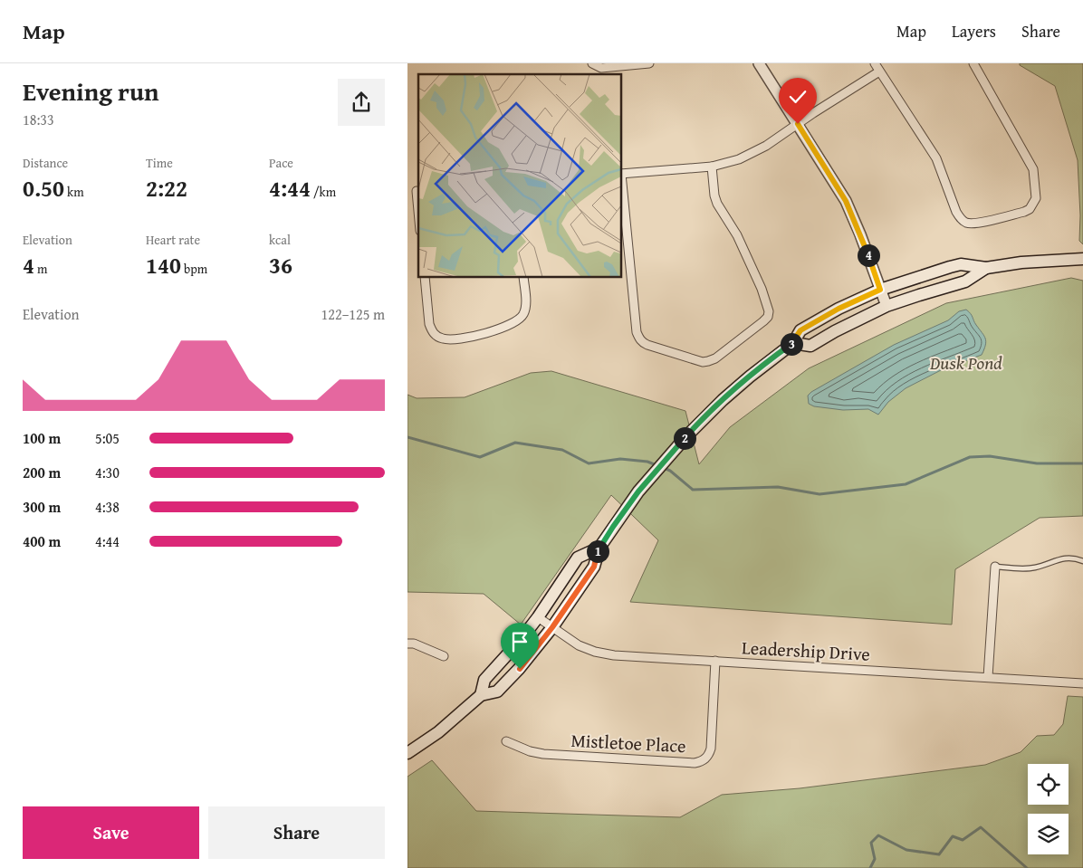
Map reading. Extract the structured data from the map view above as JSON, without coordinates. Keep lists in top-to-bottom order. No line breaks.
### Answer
{"streets":{"street":["Leadership Drive","Mistletoe Place"]},"crossings":[["Leadership Drive","Mistletoe Place"]],"parks":["Dusk Pond"],"page":{"header":"Map","nav":["Map","Layers","Share"],"heading":["Evening run","18:33"],"stats":[["Distance","0.50 km"],["Time","2:22"],["Pace","4:44 /km"],["Elevation","4 m"],["Heart rate","140 bpm"],["kcal","36"]],"pins":["4","3","2","1"],"chart":["Elevation","122–125 m"],"list":[{"name":"100 m","note":"5:05"},{"name":"200 m","note":"4:30"},{"name":"300 m","note":"4:38"},{"name":"400 m","note":"4:44"}],"buttons":["Save","Share"]}}
